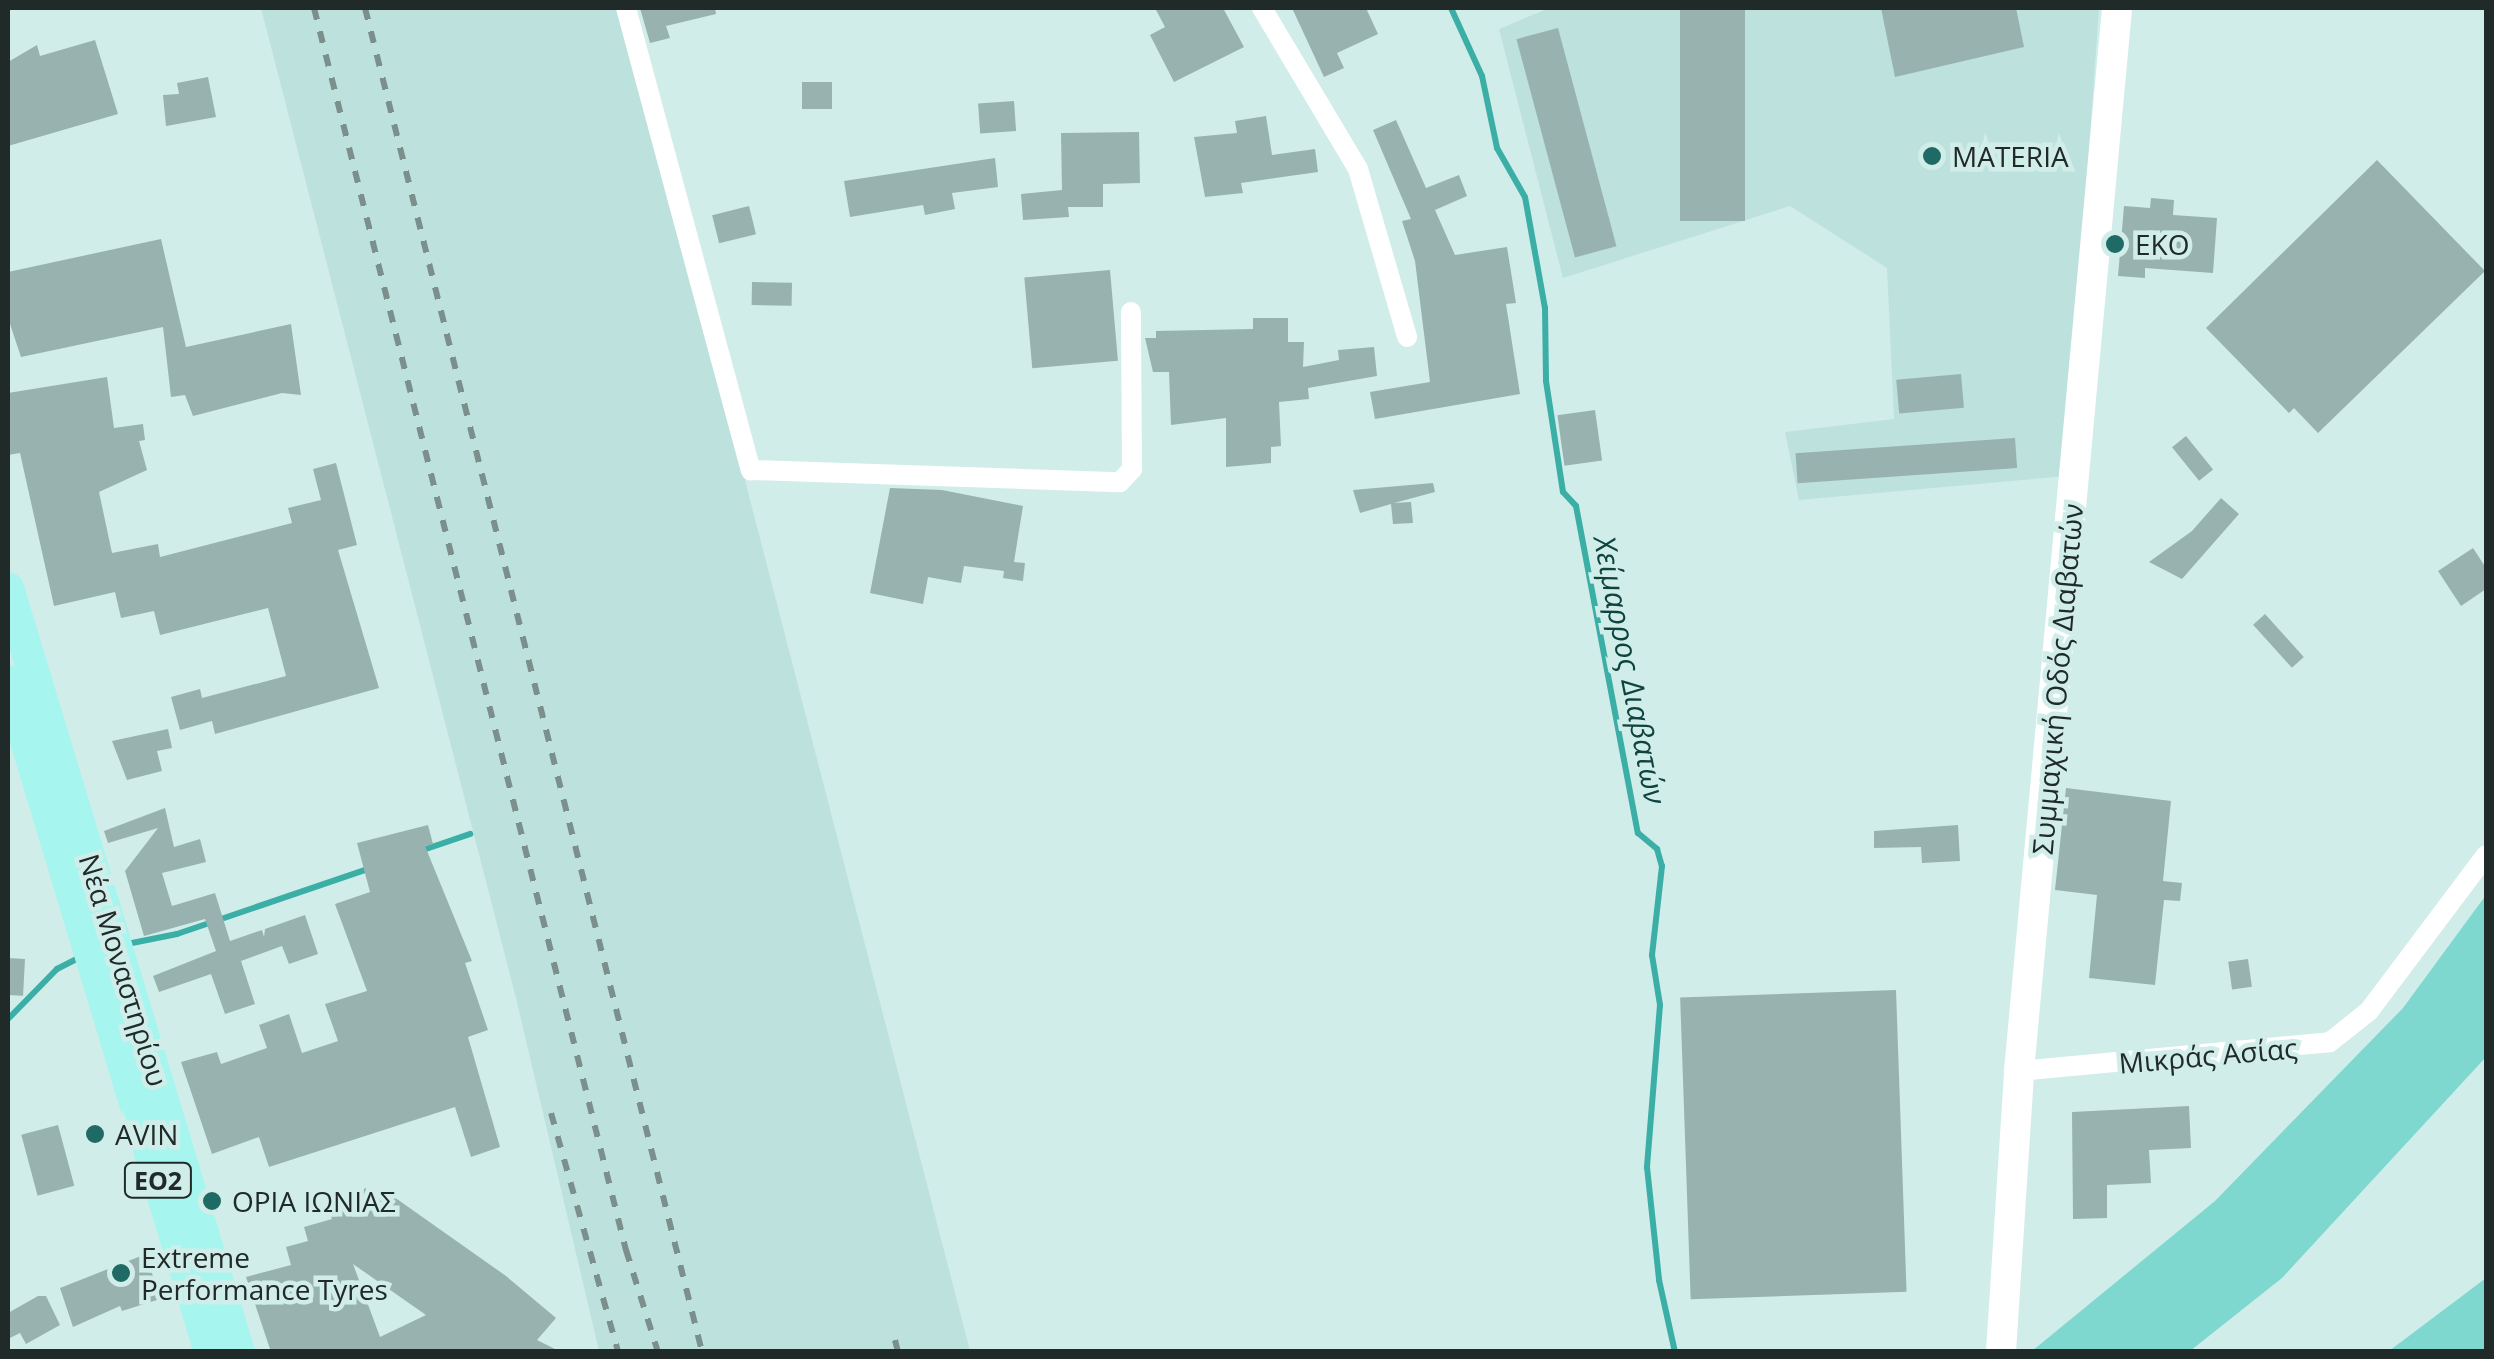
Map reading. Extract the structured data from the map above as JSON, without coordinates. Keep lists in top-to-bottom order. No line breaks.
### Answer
{"streets":{"main road":["Νέα Μοναστηρίου","ΕΟ2"],"street":["Συμμαχική Οδός Διαβατών","Μικράς Ασίας"]},"crossings":[["Συμμαχική Οδός Διαβατών","Μικράς Ασίας"]],"water":["Χείμαρρος Διαβατών"],"places":["MATERIA","EKO","AVIN","ΟΡΙΑ ΙΩΝΙΑΣ","Extreme Performance Tyres"]}
